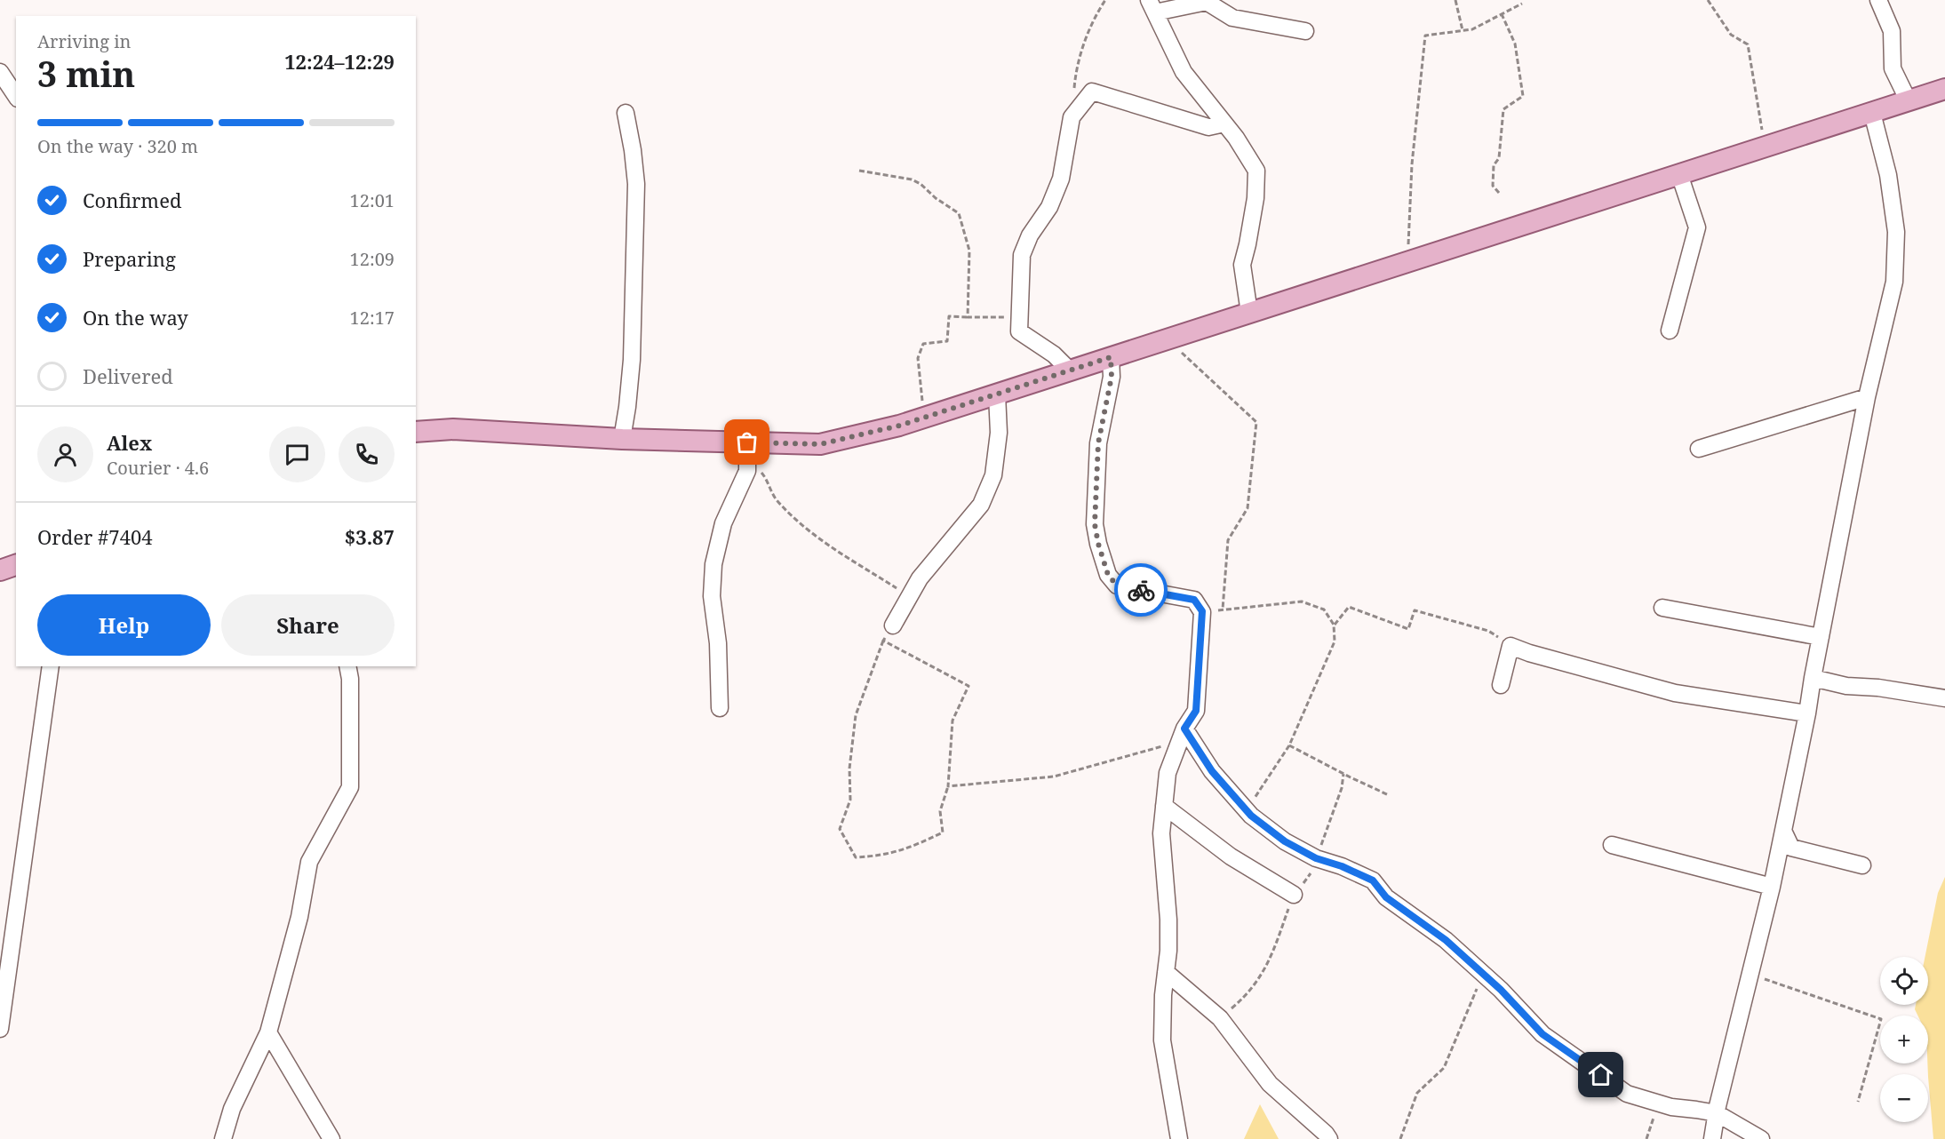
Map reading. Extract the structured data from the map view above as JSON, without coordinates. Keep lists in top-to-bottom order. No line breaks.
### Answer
{"page":{"heading":["3 min","Arriving in","12:24–12:29"],"panel":["Alex","Courier · 4.6","Order #7404","$3.87"],"bar":"On the way · 320 m","list":[["Confirmed","12:01"],["Preparing","12:09"],["On the way","12:17"],"Delivered"],"buttons":["Help","Share"],"map_buttons":["+","−"]}}
